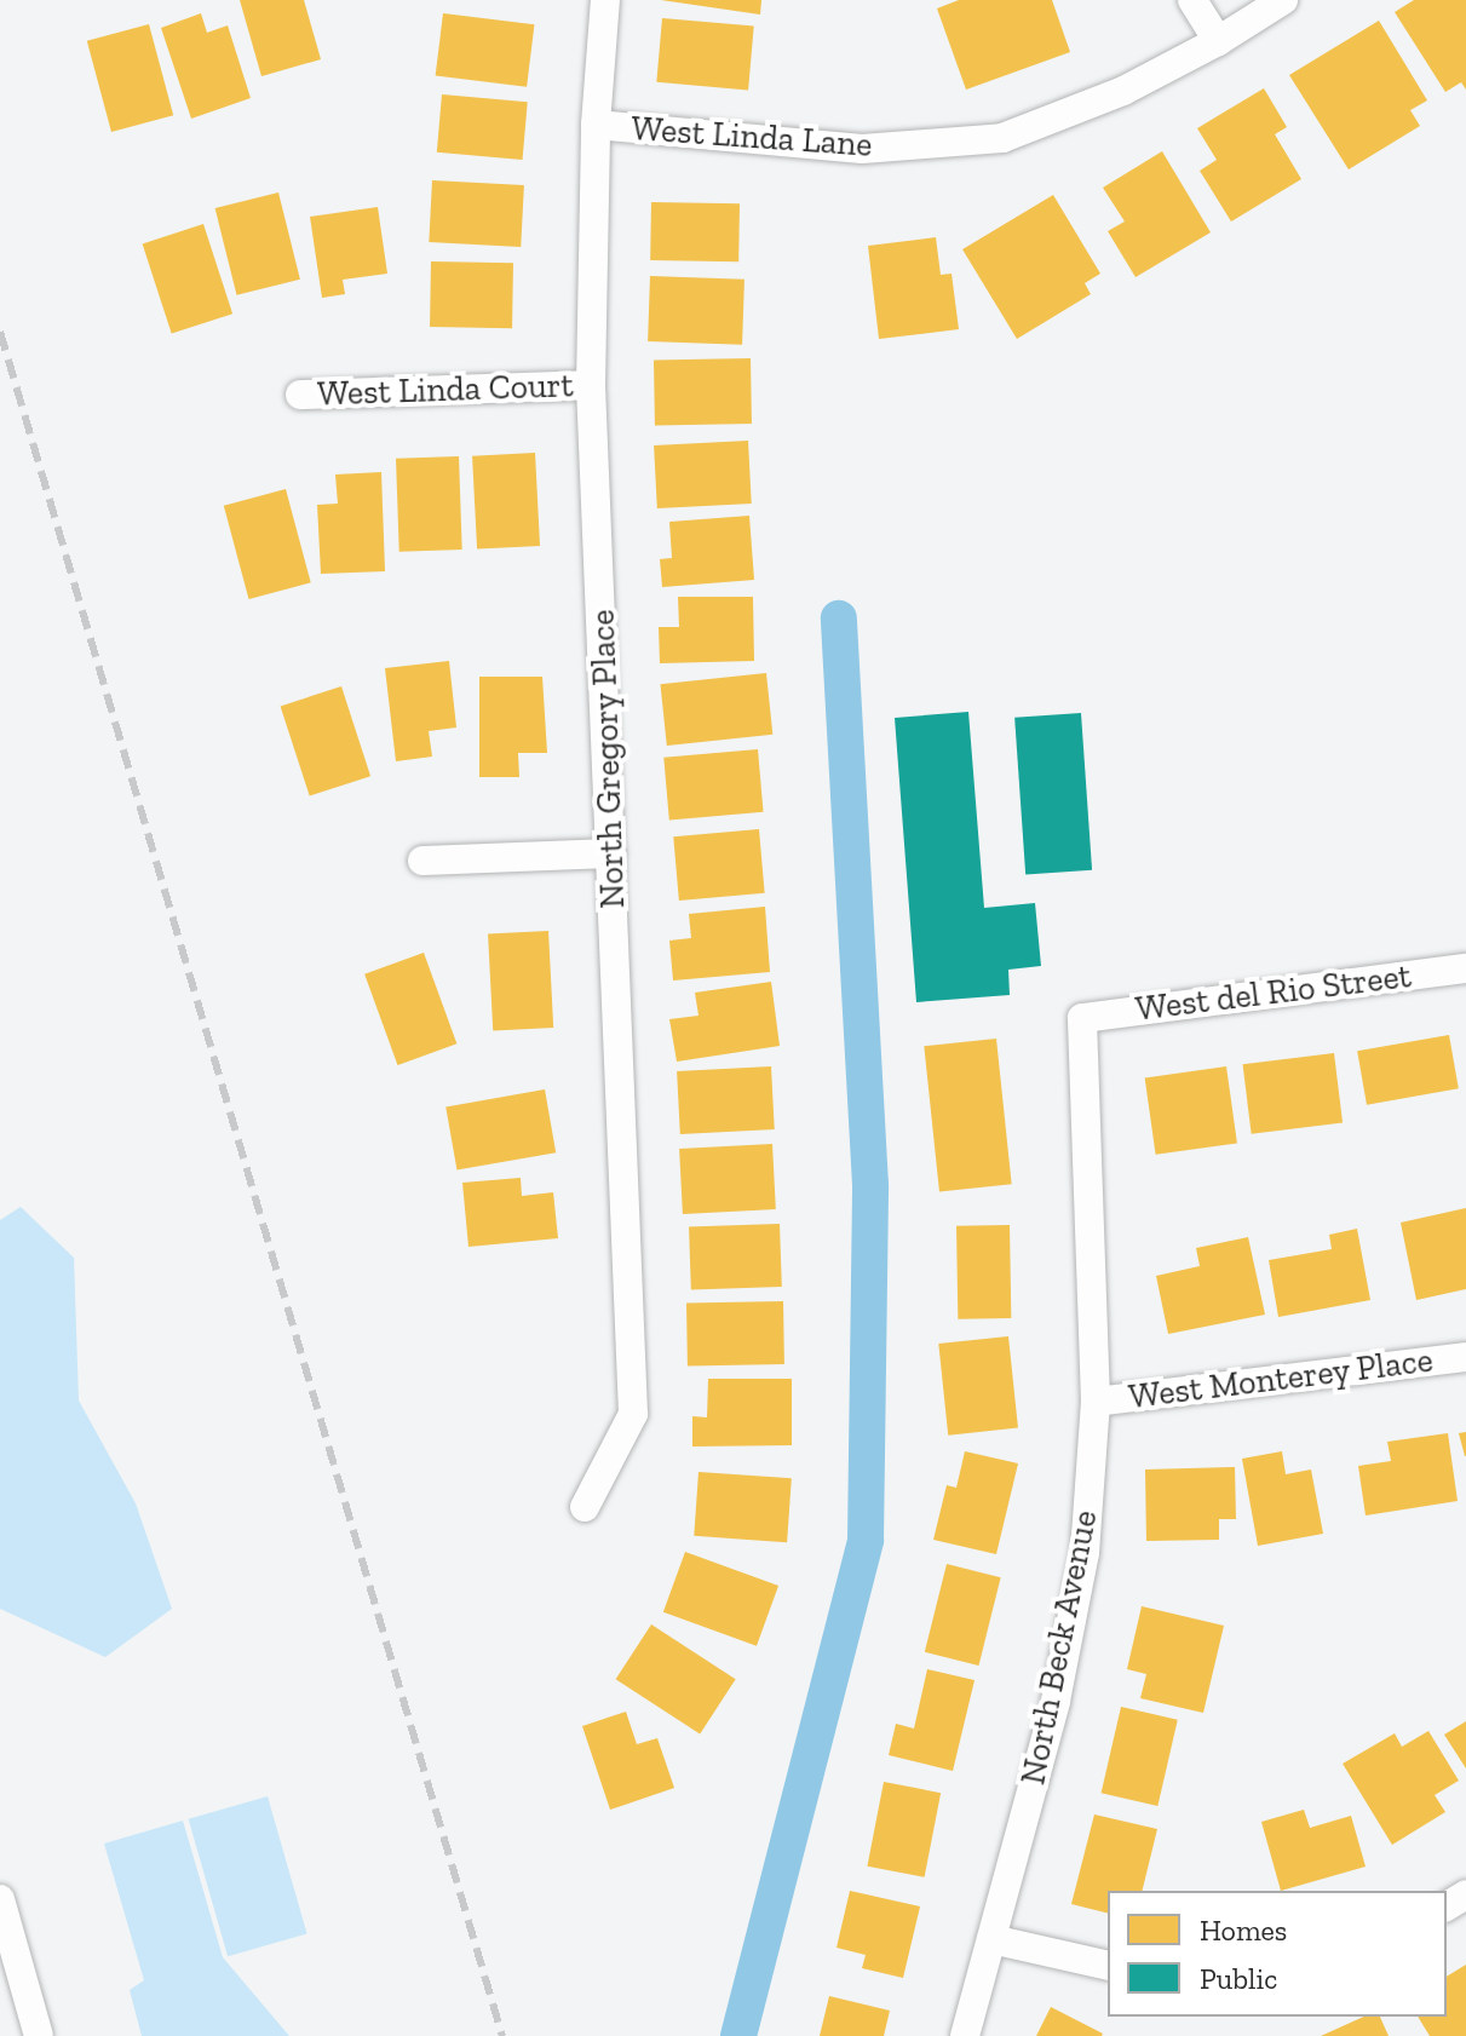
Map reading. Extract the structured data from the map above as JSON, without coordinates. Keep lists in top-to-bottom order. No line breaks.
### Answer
{"streets":{"street":["West Linda Lane","West Linda Court","North Gregory Place","West del Rio Street","West Monterey Place","North Beck Avenue"]},"crossings":[["West Linda Lane","North Gregory Place"],["West Linda Court","North Gregory Place"],["West del Rio Street","North Beck Avenue"],["West Monterey Place","North Beck Avenue"]],"legend":["Homes","Public"]}
